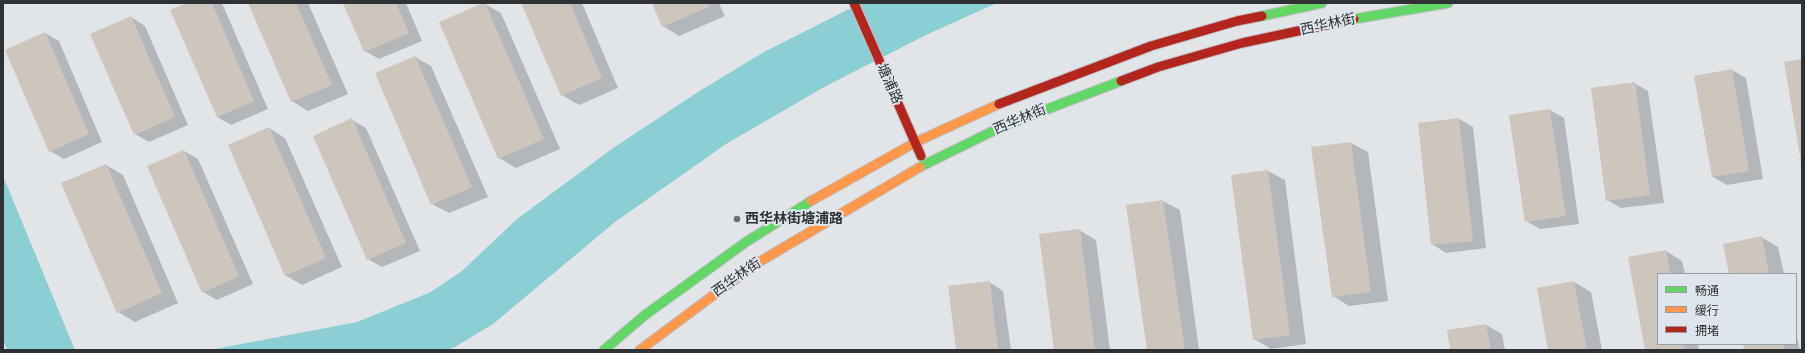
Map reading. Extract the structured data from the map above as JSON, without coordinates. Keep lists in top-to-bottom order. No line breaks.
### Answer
{"streets":{"main road":["西华林街","塘浦路"]},"crossings":[["西华林街","塘浦路"]],"places":["西华林街塘浦路"],"legend":["畅通","缓行","拥堵"]}
